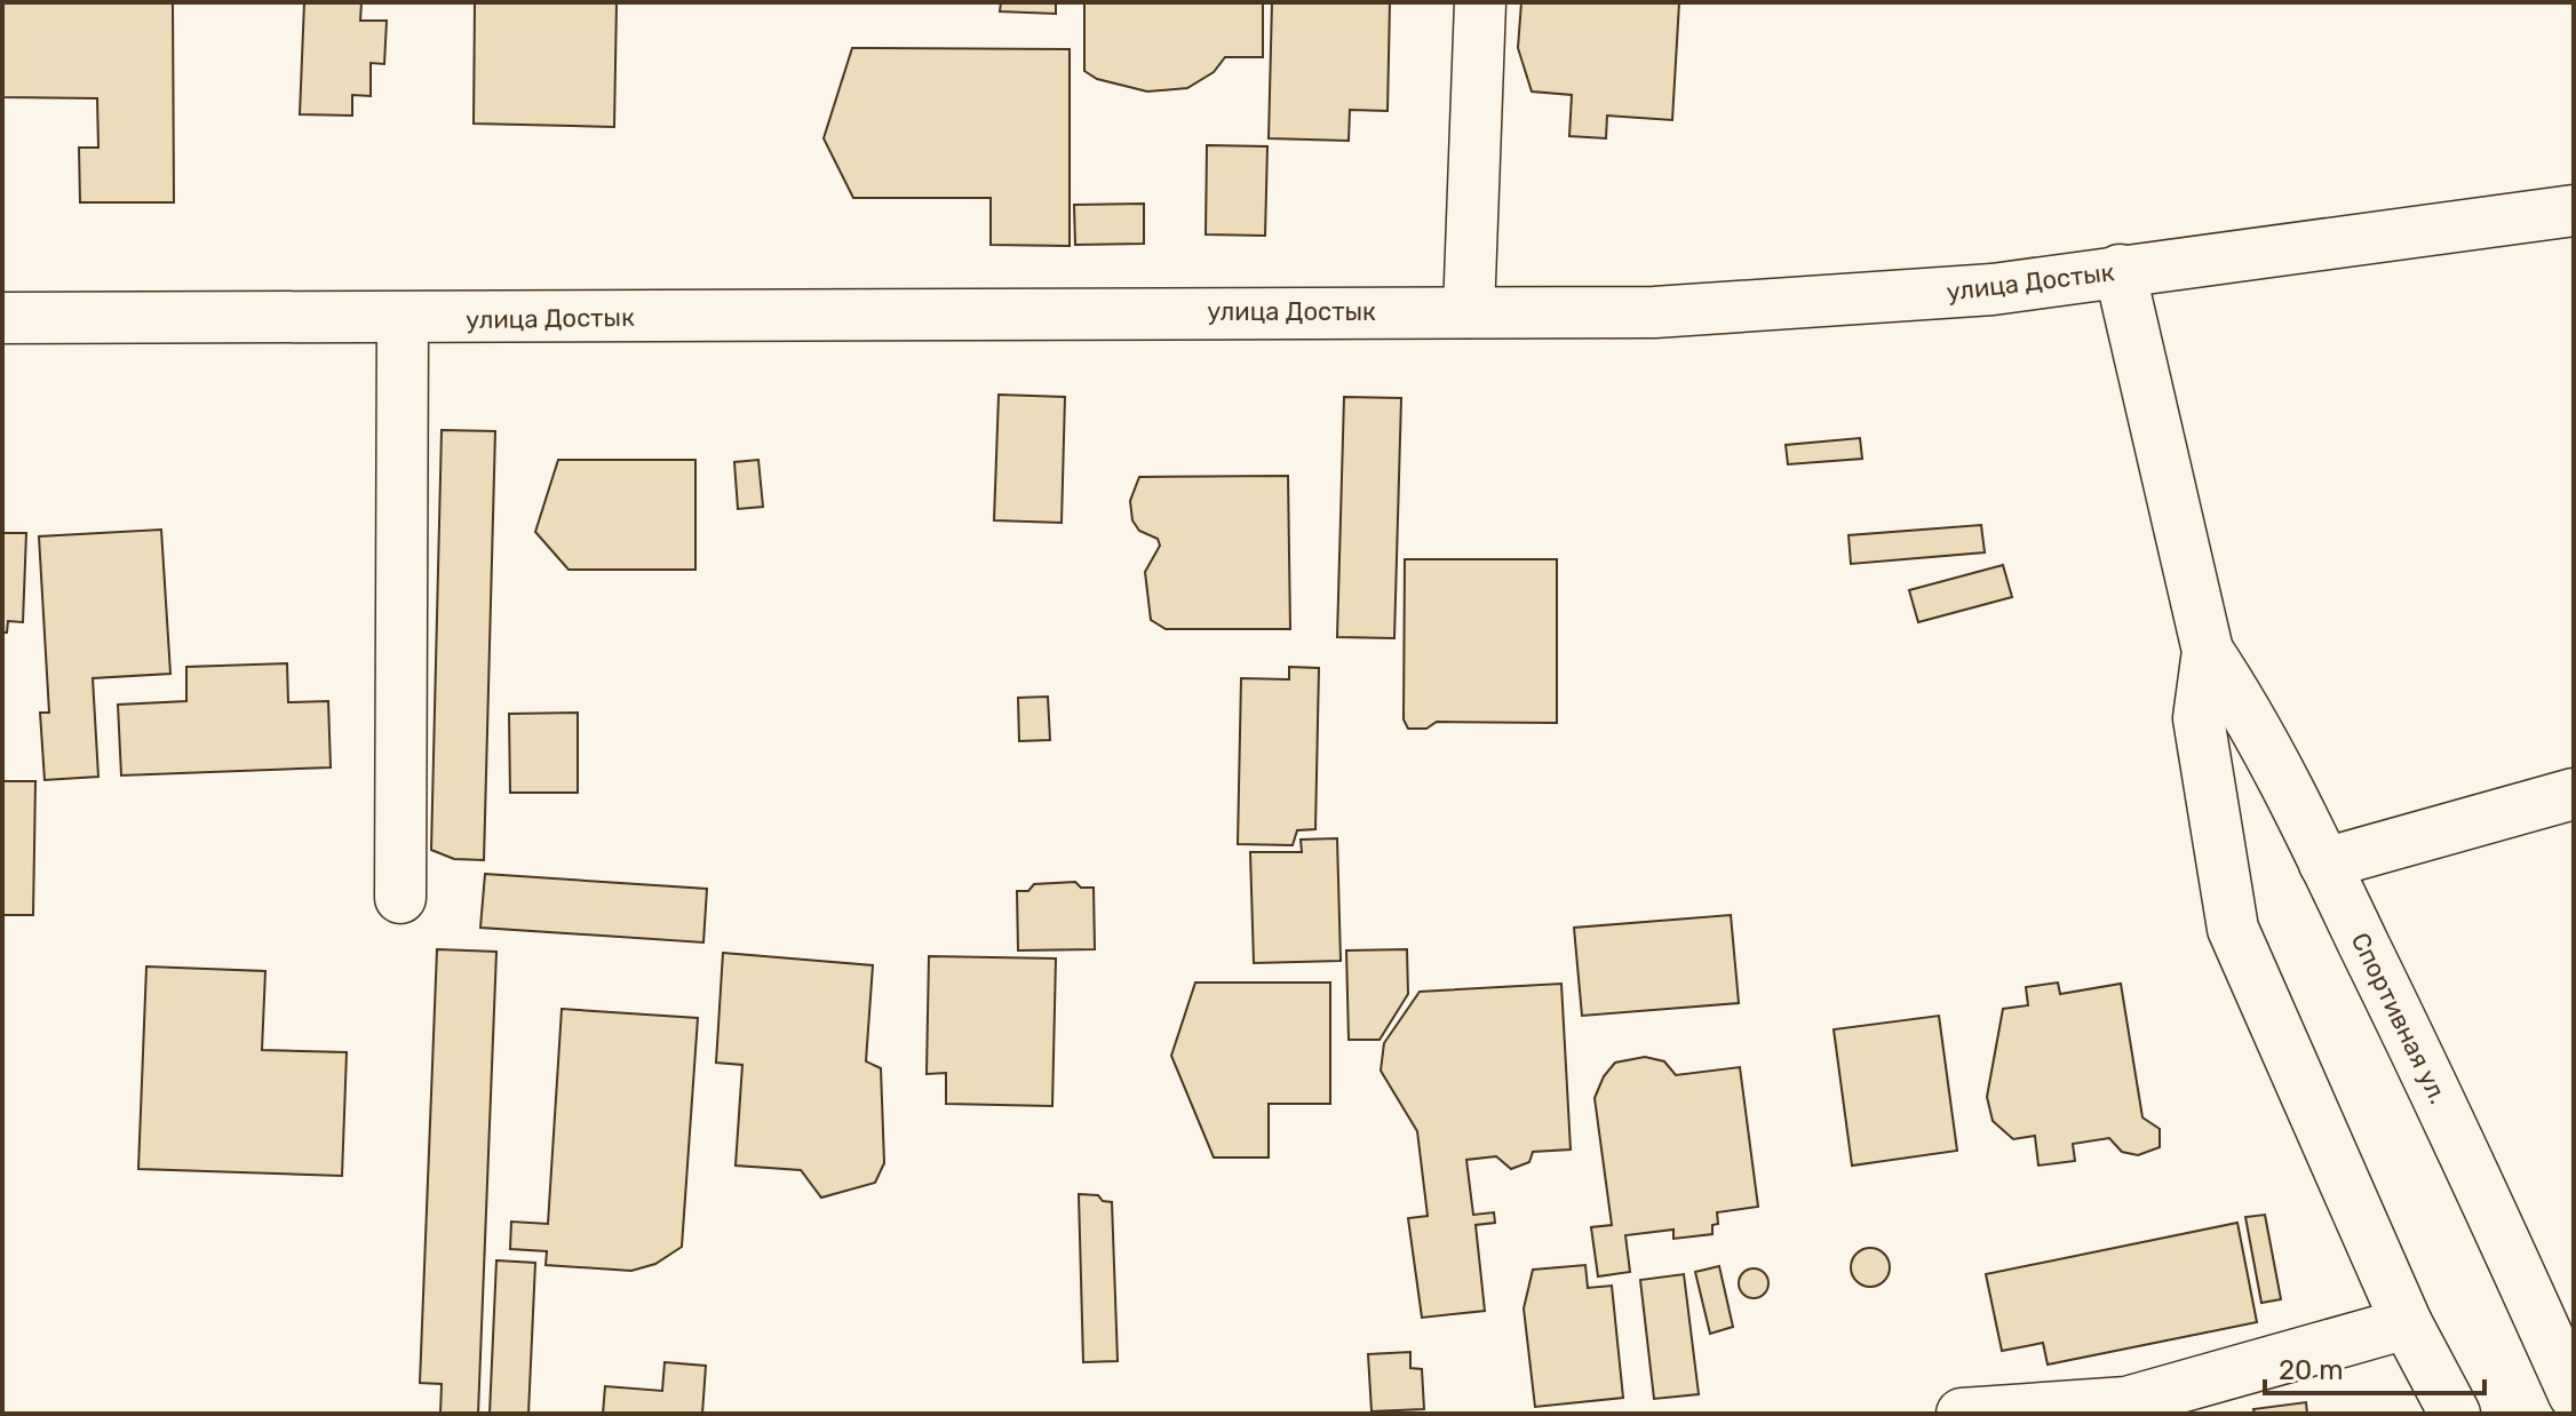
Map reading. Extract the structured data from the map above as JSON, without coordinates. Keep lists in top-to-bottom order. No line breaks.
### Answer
{"streets":{"street":["улица Достык","Спортивная ул."]},"crossings":[["улица Достык","Спортивная ул."]],"scale_bar":"20 m"}
